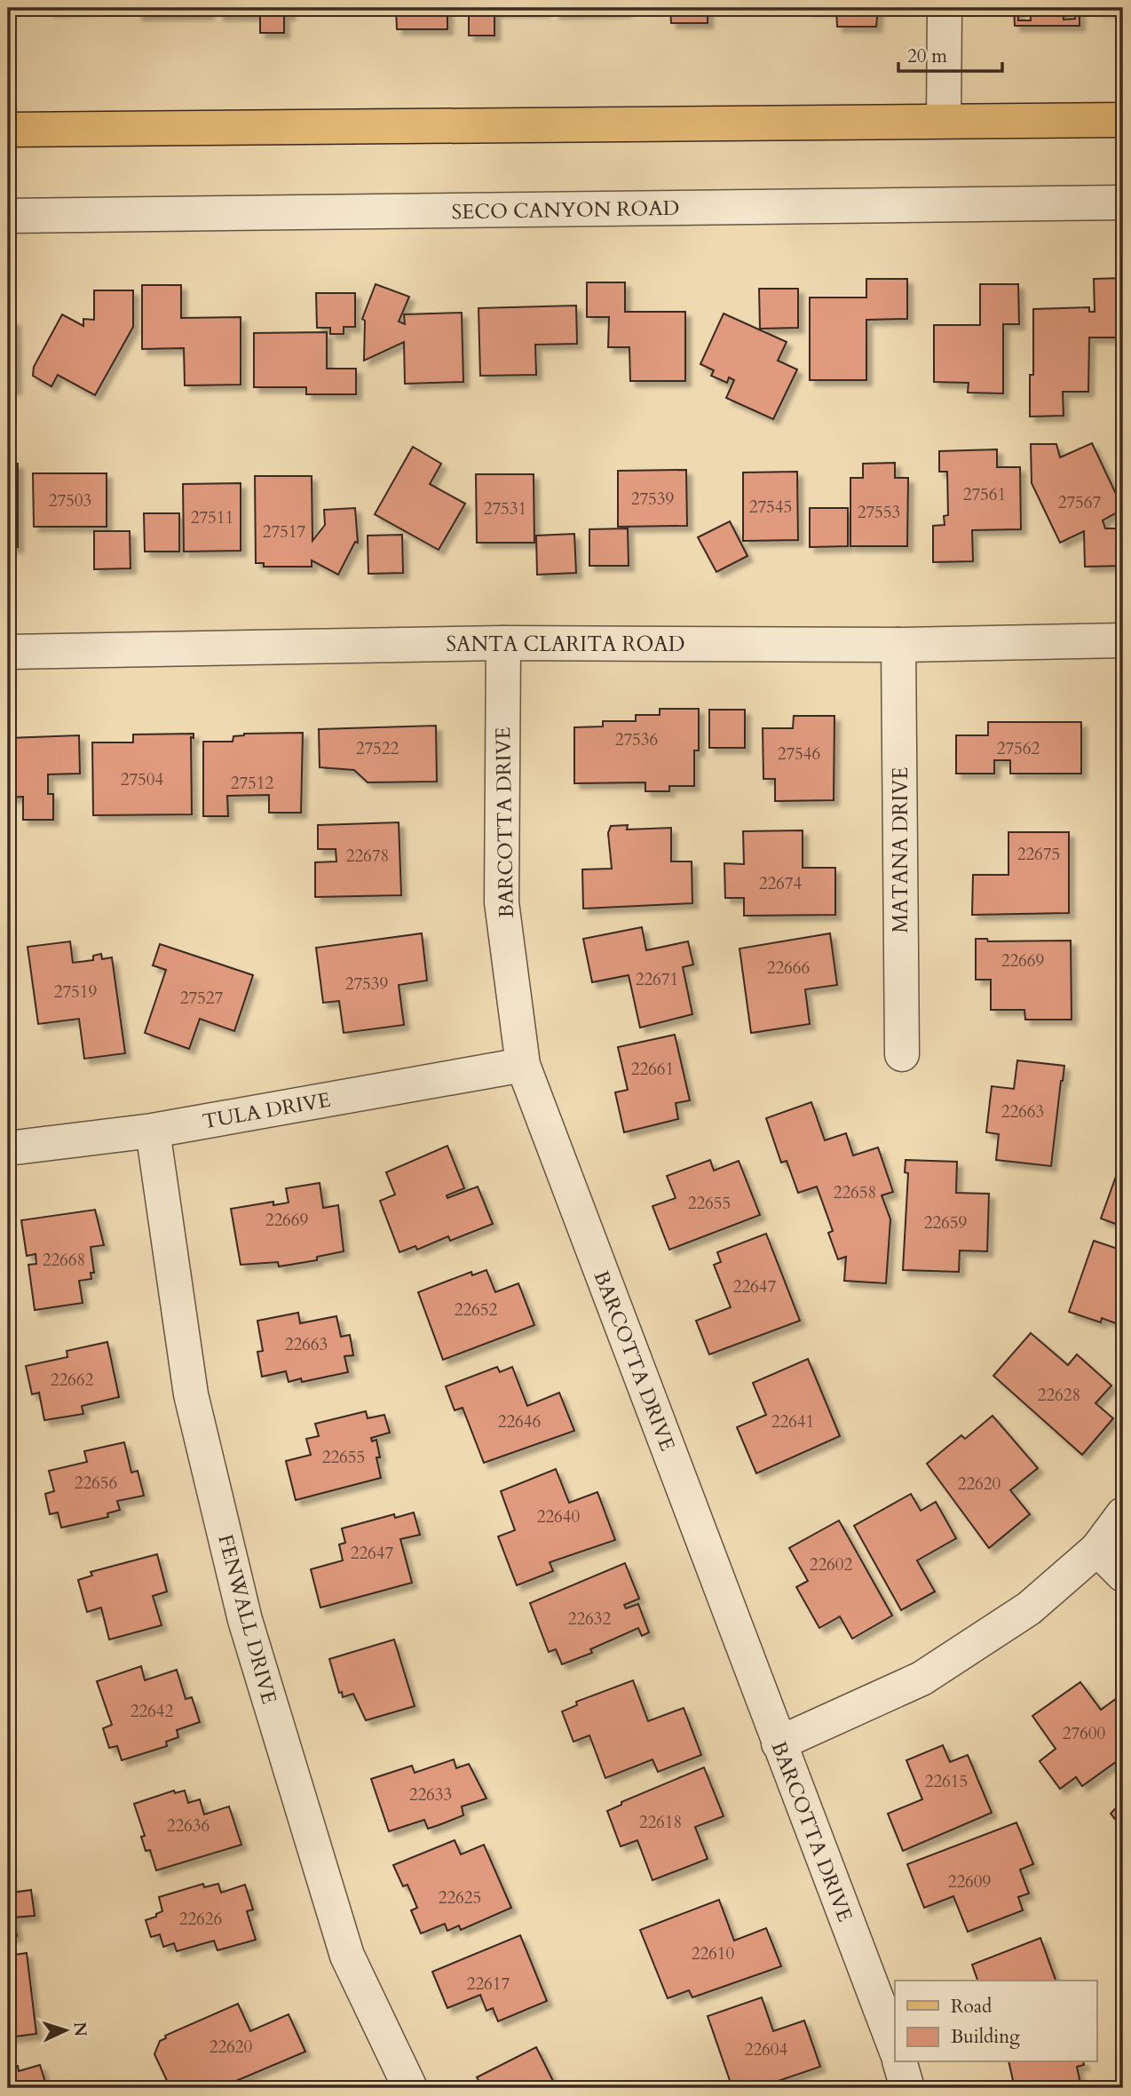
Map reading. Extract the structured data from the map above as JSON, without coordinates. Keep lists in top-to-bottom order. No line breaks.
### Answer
{"streets":{"street":["SECO CANYON ROAD","SANTA CLARITA ROAD","BARCOTTA DRIVE","MATANA DRIVE","TULA DRIVE","FENWALL DRIVE"]},"crossings":[["SANTA CLARITA ROAD","BARCOTTA DRIVE"],["SANTA CLARITA ROAD","MATANA DRIVE"],["BARCOTTA DRIVE","TULA DRIVE"],["TULA DRIVE","FENWALL DRIVE"]],"house_numbers":["27561","27539","27503","27567","27545","27531","27553","27511","27517","27536","27522","27562","27546","27504","27512","22675","22678","22674","22669","22666","22671","27539","27519","27527","22661","22663","22658","22655","22669","22659","22668","22647","22652","22663","22662","22628","22646","22641","22655","22656","22620","22640","22647","22602","22632","22642","27600","22615","22633","22618","22636","22609","22625","22626","22610","22617","22620","22604"],"legend":["Road","Building"],"scale_bar":"20 m","north":"right"}
